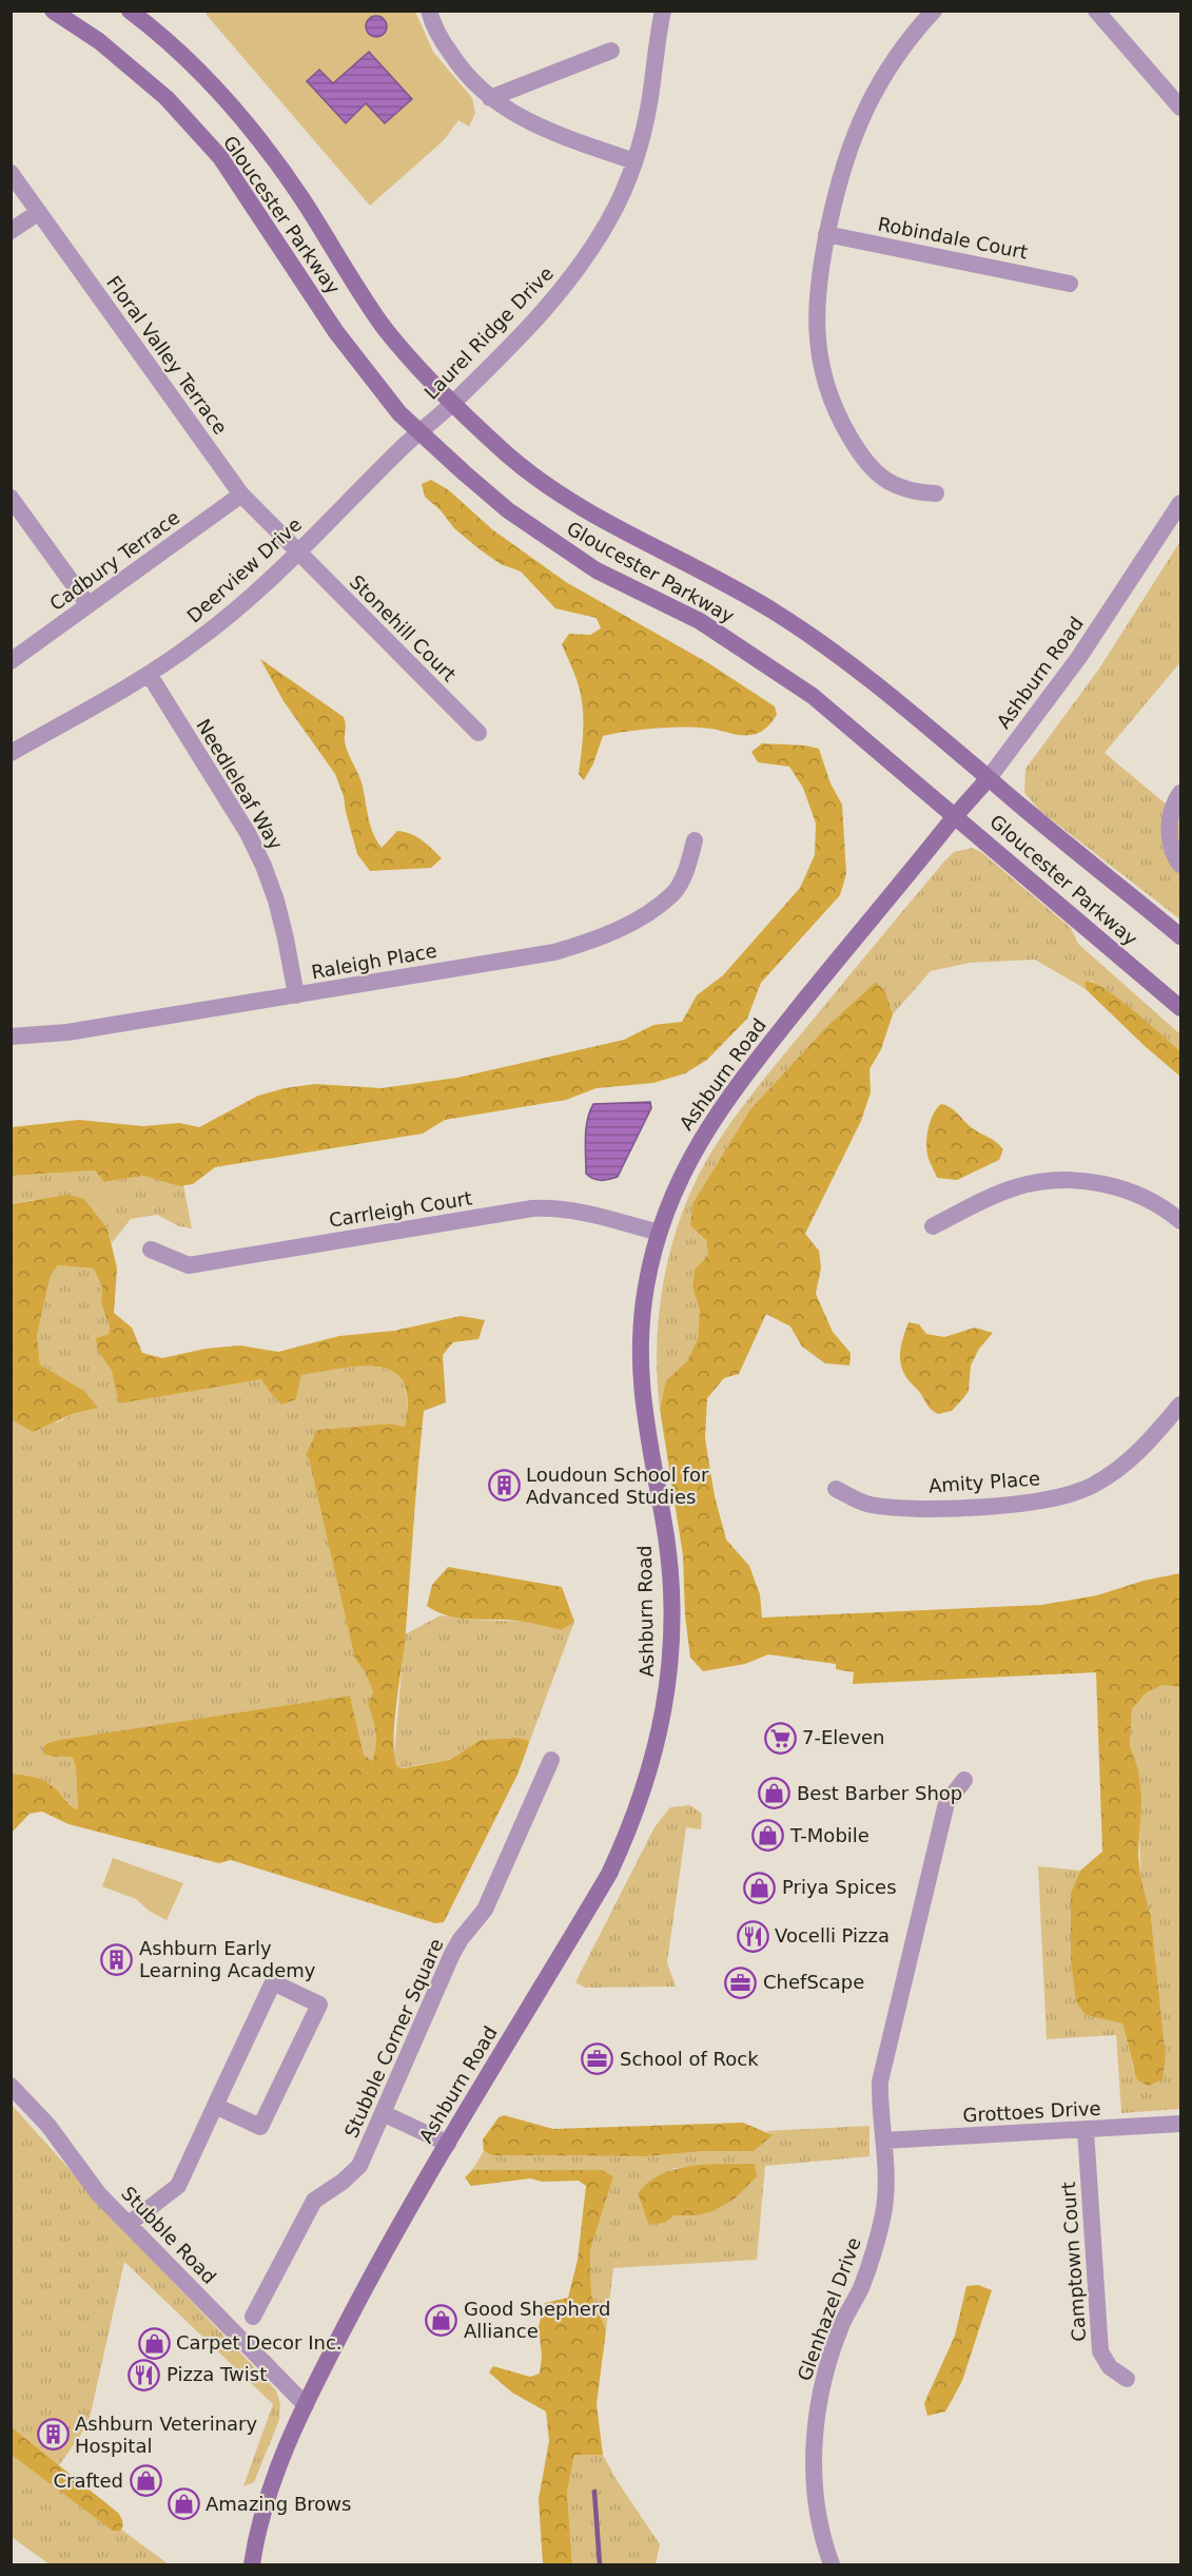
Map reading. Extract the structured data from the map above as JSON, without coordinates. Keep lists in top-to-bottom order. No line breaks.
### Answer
{"streets":{"main road":["Gloucester Parkway","Ashburn Road"],"street":["Robindale Court","Laurel Ridge Drive","Floral Valley Terrace","Cadbury Terrace","Deerview Drive","Stonehill Court","Needleleaf Way","Raleigh Place","Carrleigh Court","Amity Place","Stubble Corner Square","Grottoes Drive","Stubble Road","Camptown Court","Glenhazel Drive"]},"crossings":[["Gloucester Parkway","Laurel Ridge Drive"],["Gloucester Parkway","Deerview Drive"],["Gloucester Parkway","Ashburn Road"],["Laurel Ridge Drive","Deerview Drive"],["Floral Valley Terrace","Cadbury Terrace"],["Floral Valley Terrace","Deerview Drive"],["Floral Valley Terrace","Stonehill Court"],["Deerview Drive","Stonehill Court"],["Deerview Drive","Needleleaf Way"],["Ashburn Road","Carrleigh Court"],["Ashburn Road","Stubble Road"],["Needleleaf Way","Raleigh Place"],["Grottoes Drive","Camptown Court"],["Grottoes Drive","Glenhazel Drive"]],"places":{"building":["Loudoun School for Advanced Studies","Ashburn Early Learning Academy","Ashburn Veterinary Hospital"],"supermarket":["7-Eleven"],"shop":["Best Barber Shop","T-Mobile","Priya Spices","Good Shepherd Alliance","Carpet Decor Inc.","Crafted","Amazing Brows"],"restaurant":["Vocelli Pizza","Pizza Twist"],"office":["ChefScape","School of Rock"]}}
